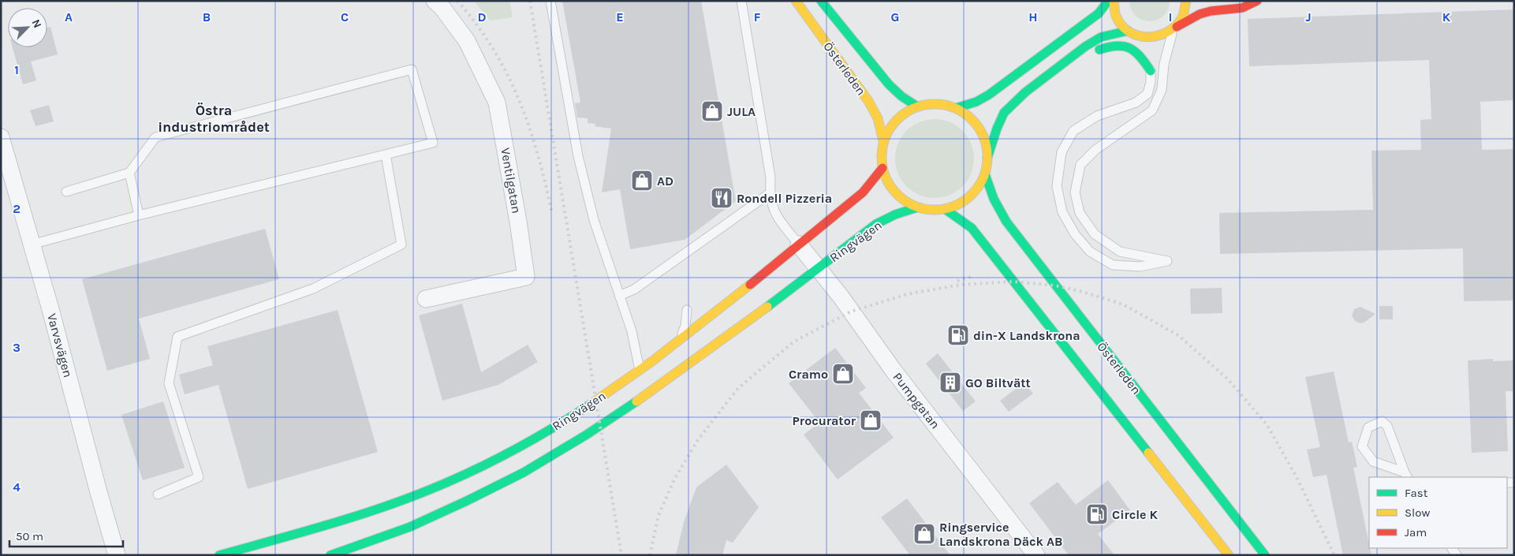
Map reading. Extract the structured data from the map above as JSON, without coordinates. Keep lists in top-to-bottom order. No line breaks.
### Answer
{"streets":{"main road":["Österleden","Ringvägen"],"street":["Ventilgatan","Varvsvägen","Pumpgatan"]},"crossings":[["Österleden","Ringvägen"],["Ringvägen","Pumpgatan"]],"districts":["Östra industriområdet"],"places":{"shop":["JULA","AD","Cramo","Procurator","Ringservice Landskrona Däck AB"],"restaurant":["Rondell Pizzeria"],"fuel station":["din-X Landskrona","Circle K"],"building":["GO Biltvätt"]},"legend":["Fast","Slow","Jam"],"scale_bar":"50 m","north":"top right","grid":{"columns":["A","B","C","D","E","F","G","H","I","J","K"],"rows":["1","2","3","4"]}}
